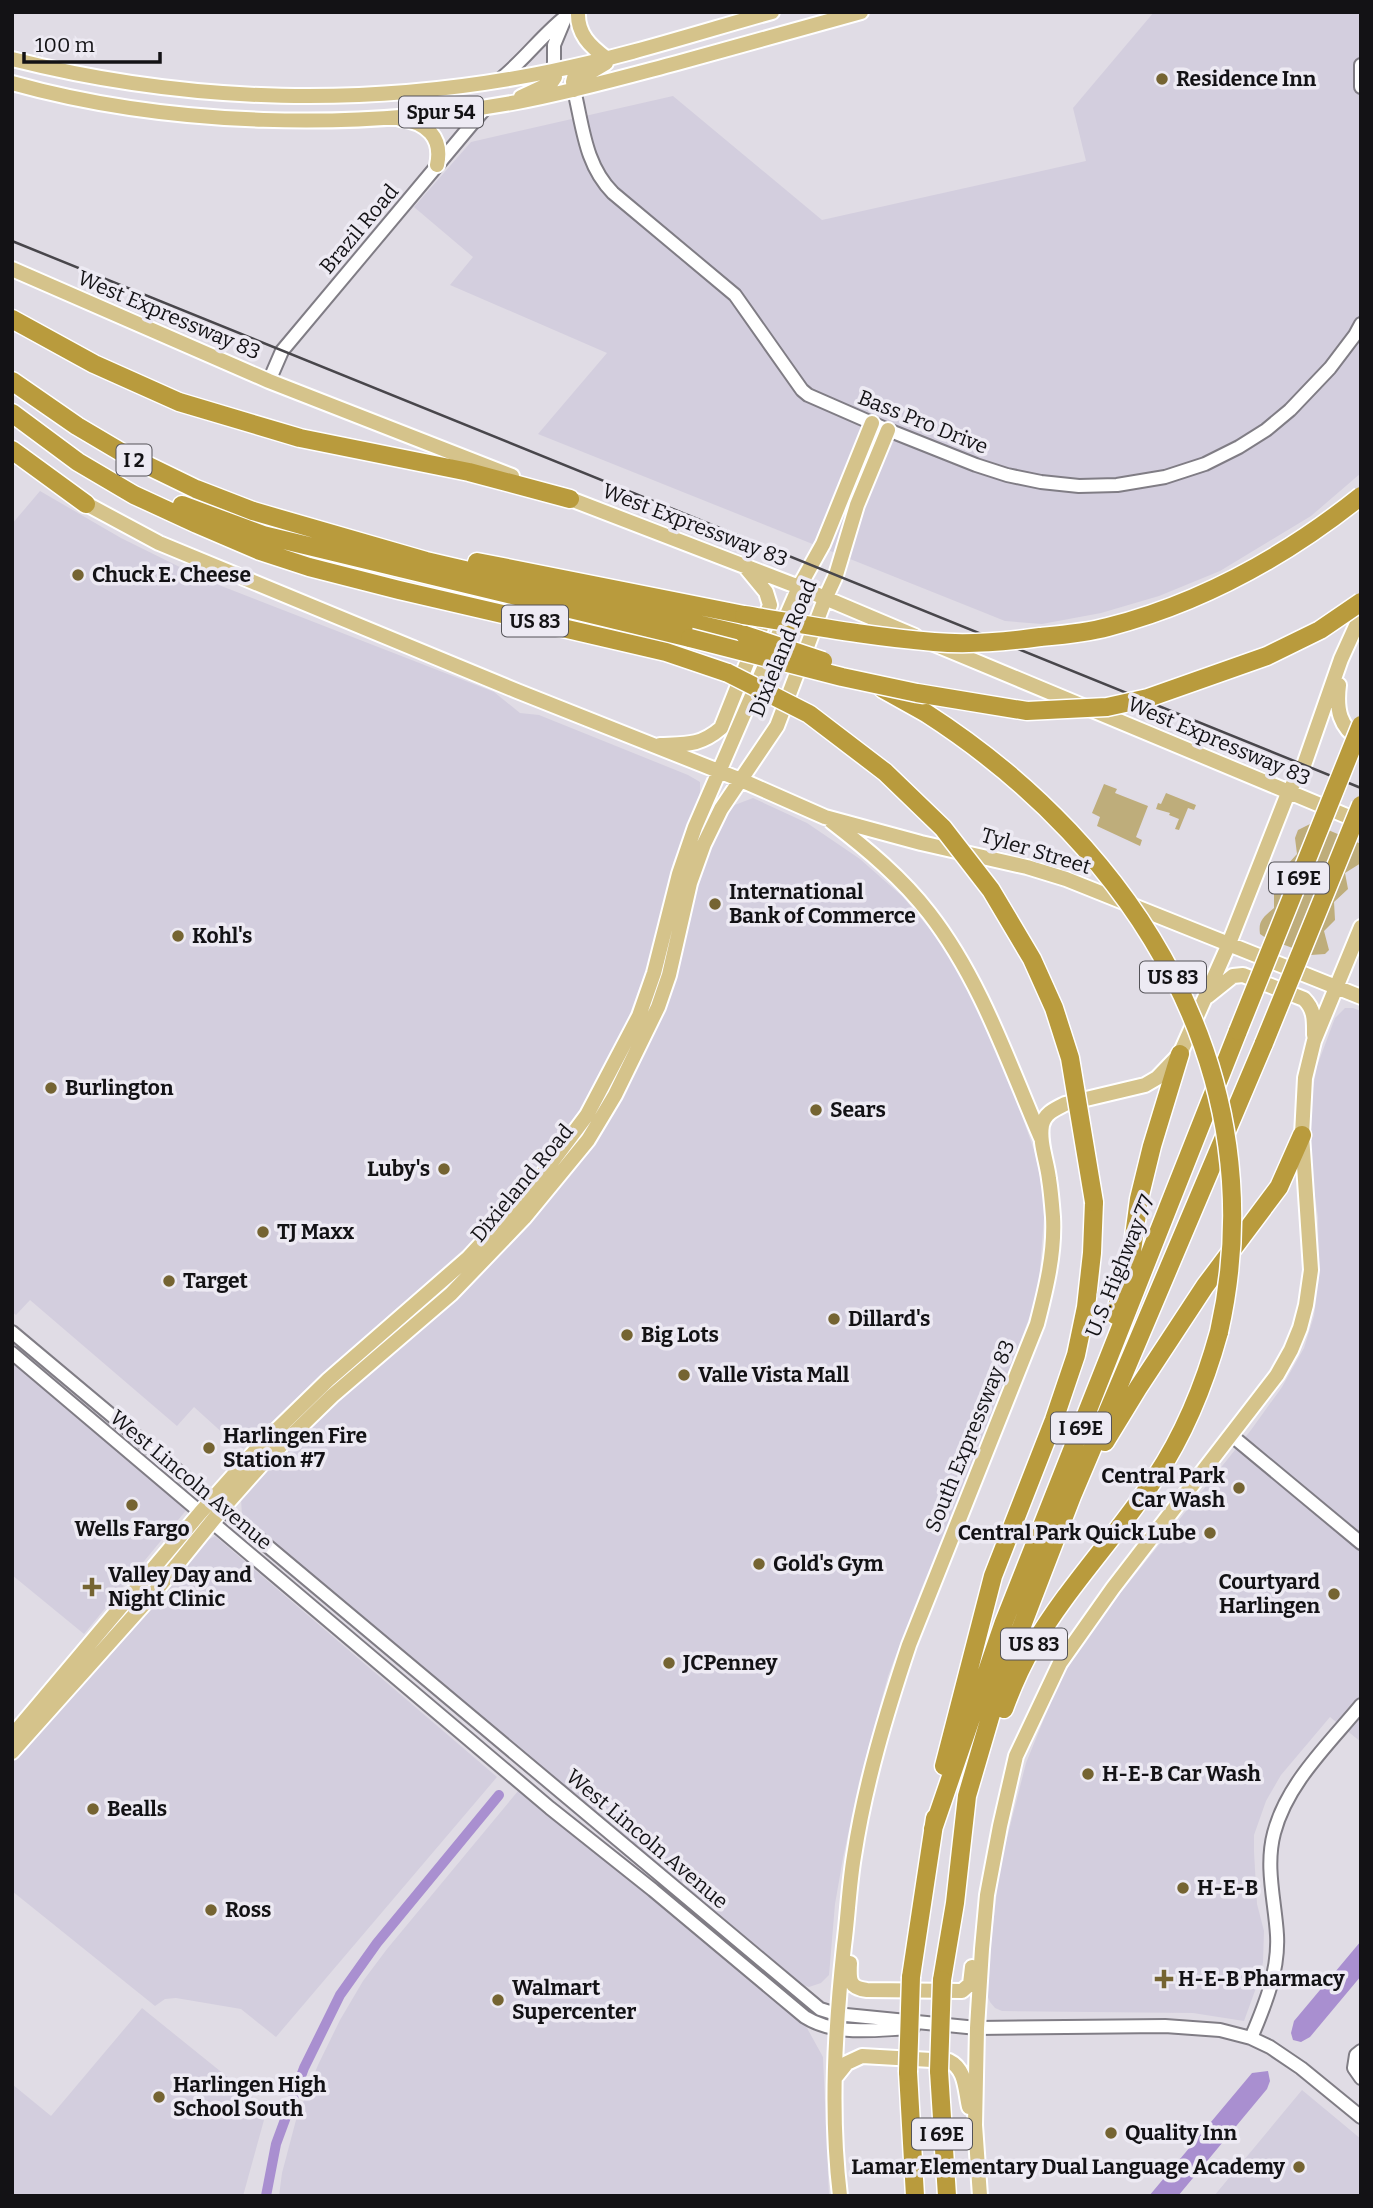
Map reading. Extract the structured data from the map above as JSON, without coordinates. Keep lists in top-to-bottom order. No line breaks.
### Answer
{"streets":{"highway":["I 2","US 83","I 69E","U.S. Highway 77"],"main road":["Spur 54","West Expressway 83","Dixieland Road","Tyler Street","South Expressway 83"],"street":["Brazil Road","Bass Pro Drive","West Lincoln Avenue"]},"crossings":[["Spur 54","Brazil Road"],["Spur 54","Bass Pro Drive"],["Brazil Road","West Expressway 83"],["West Expressway 83","Dixieland Road"],["Bass Pro Drive","Dixieland Road"],["I 2","US 83"],["US 83","I 69E"],["US 83","U.S. Highway 77"],["Dixieland Road","West Lincoln Avenue"],["Tyler Street","South Expressway 83"],["I 69E","U.S. Highway 77"],["South Expressway 83","West Lincoln Avenue"]],"places":{"other":["Residence Inn","Chuck E. Cheese","International Bank of Commerce","Kohl's","Burlington","Sears","Luby's","TJ Maxx","Target","Dillard's","Big Lots","Valle Vista Mall","Harlingen Fire Station #7","Central Park Car Wash","Wells Fargo","Central Park Quick Lube","Gold's Gym","Courtyard Harlingen","JCPenney","H-E-B Car Wash","Bealls","H-E-B","Ross","Walmart Supercenter","Harlingen High School South","Quality Inn","Lamar Elementary Dual Language Academy"],"health":["Valley Day and Night Clinic","H-E-B Pharmacy"]},"scale_bar":"100 m"}
